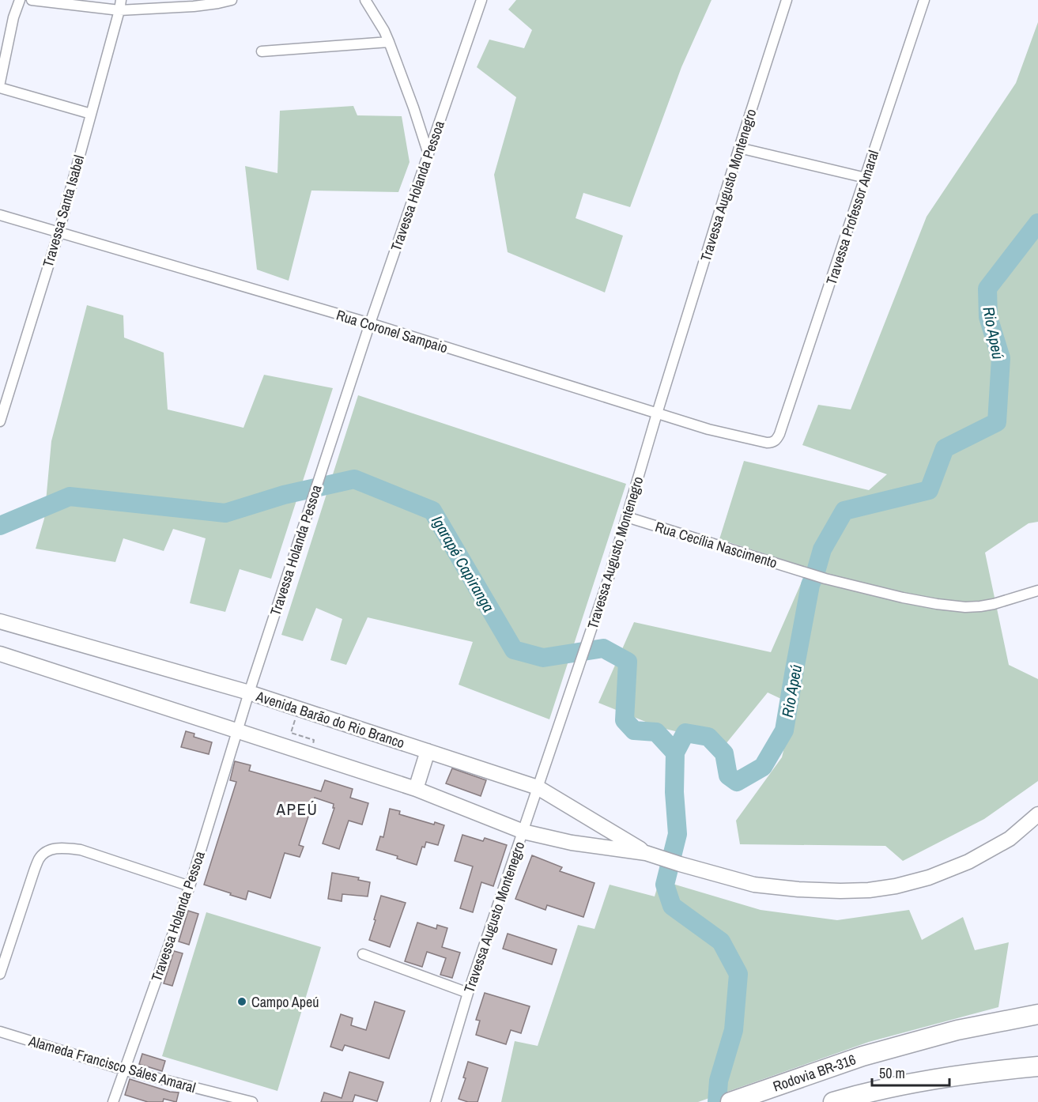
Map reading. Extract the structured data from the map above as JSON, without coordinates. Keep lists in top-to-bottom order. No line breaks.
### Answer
{"streets":{"highway":["Rodovia BR-316"],"main road":["Avenida Barão do Rio Branco"],"street":["Travessa Augusto Montenegro","Travessa Holanda Pessoa","Travessa Santa Isabel","Travessa Professor Amaral","Rua Coronel Sampaio","Rua Cecília Nascimento","Alameda Francisco Sáles Amaral"]},"crossings":[["Travessa Augusto Montenegro","Rua Coronel Sampaio"],["Travessa Augusto Montenegro","Rua Cecília Nascimento"],["Travessa Augusto Montenegro","Avenida Barão do Rio Branco"],["Travessa Holanda Pessoa","Rua Coronel Sampaio"],["Travessa Holanda Pessoa","Avenida Barão do Rio Branco"],["Travessa Holanda Pessoa","Alameda Francisco Sáles Amaral"],["Travessa Santa Isabel","Rua Coronel Sampaio"],["Travessa Professor Amaral","Rua Coronel Sampaio"]],"districts":["APEÚ"],"water":["Rio Apeú","Igarapé Capiranga"],"places":["Campo Apeú"],"scale_bar":"50 m"}
